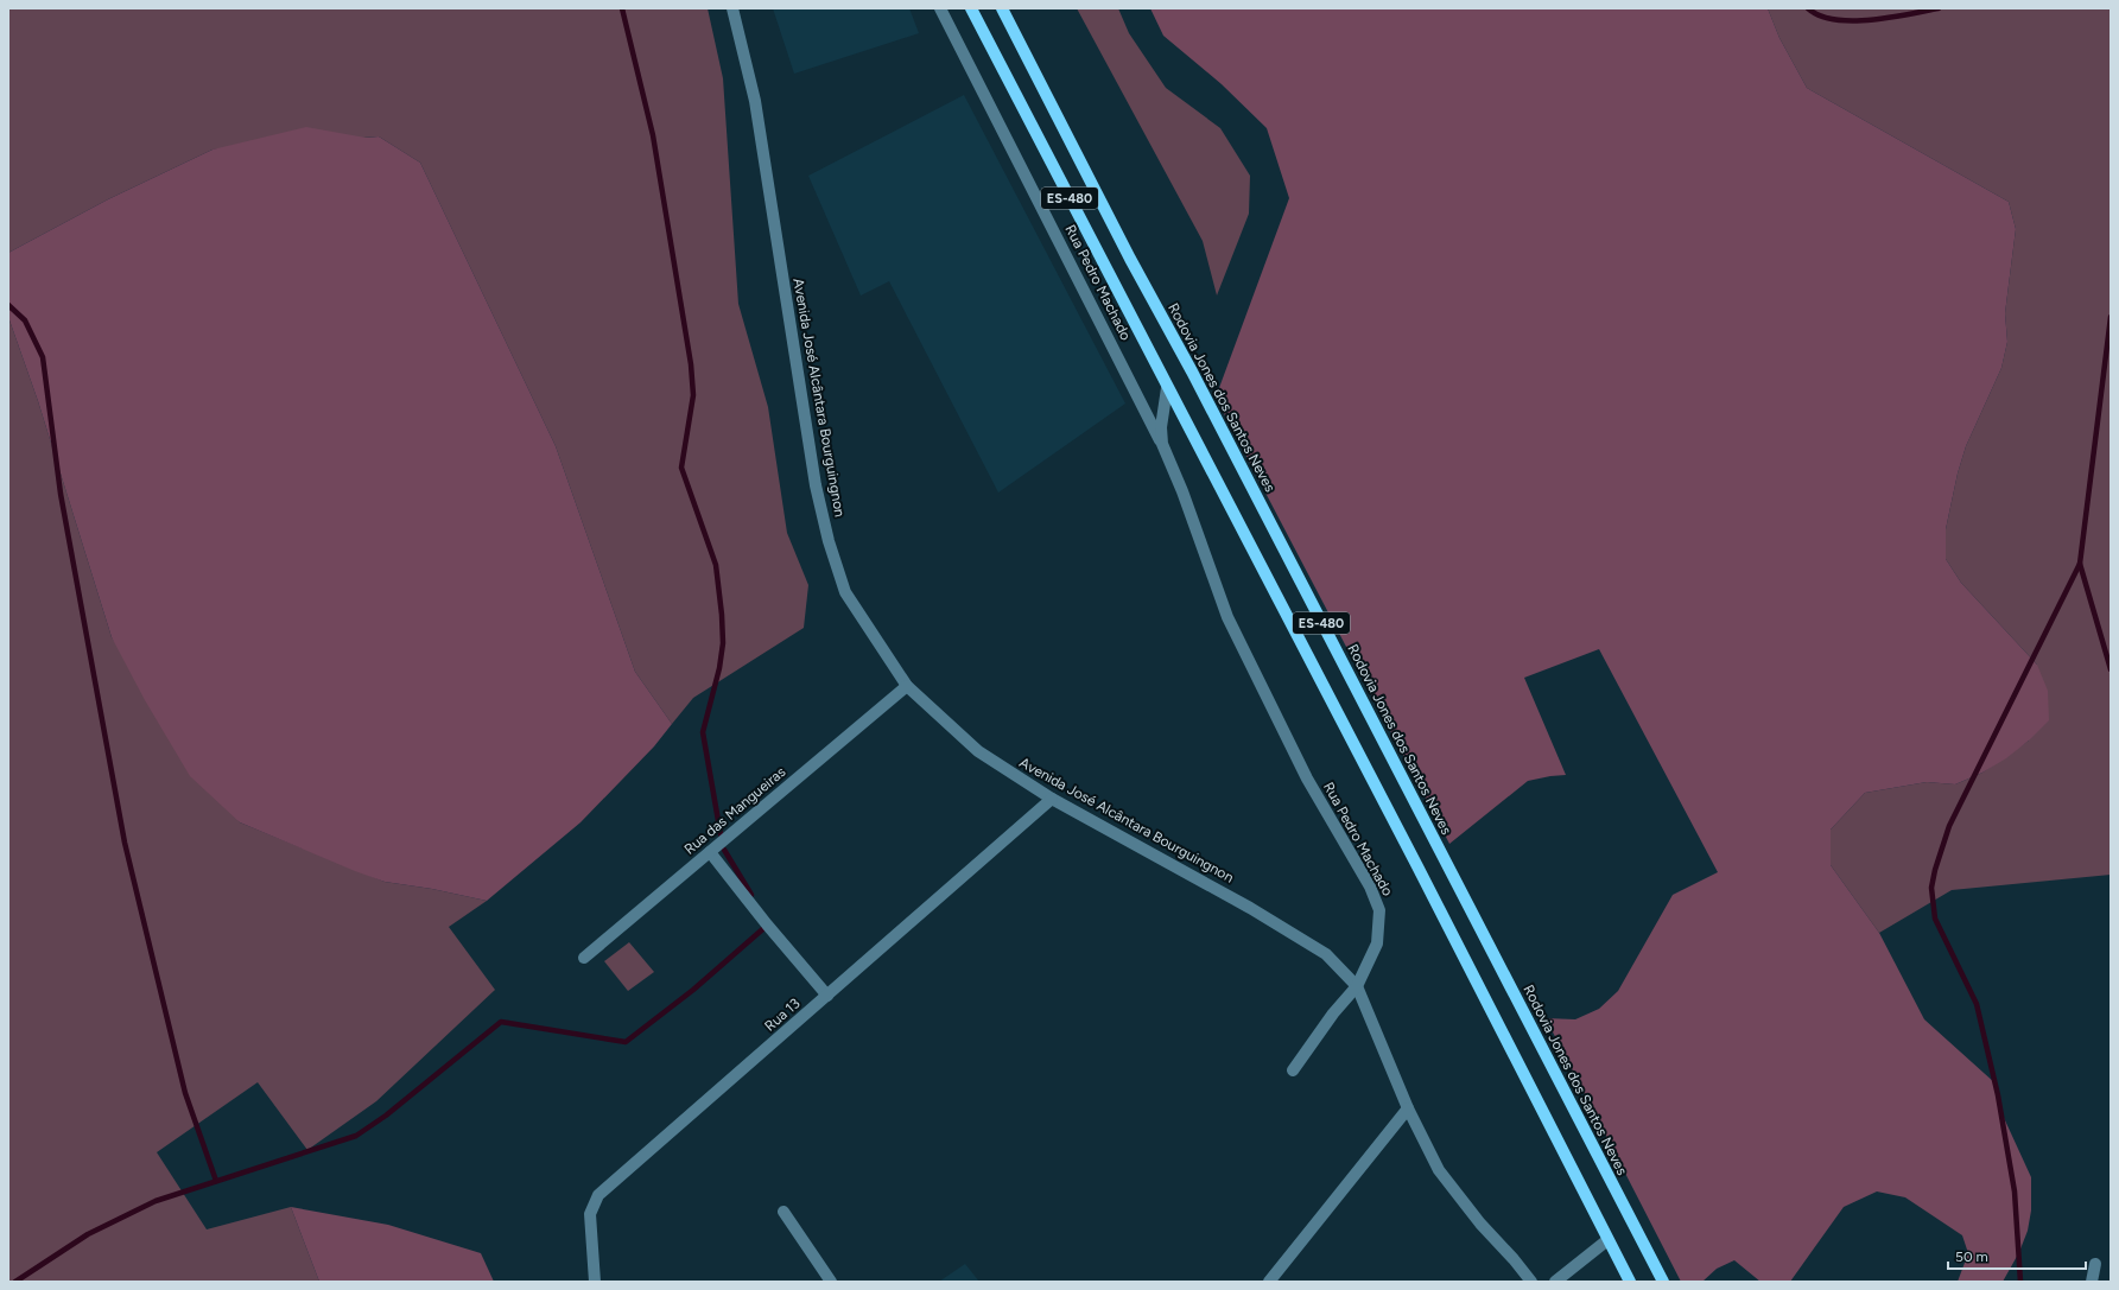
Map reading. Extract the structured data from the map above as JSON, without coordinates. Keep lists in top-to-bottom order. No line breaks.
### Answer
{"streets":{"main road":["ES-480","Rodovia Jones dos Santos Neves"],"street":["Rua Pedro Machado","Avenida José Alcântara Bourguingnon","Rua das Mangueiras","Rua 13"]},"crossings":[["ES-480","Rua Pedro Machado"],["Rua Pedro Machado","Avenida José Alcântara Bourguingnon"],["Avenida José Alcântara Bourguingnon","Rua das Mangueiras"],["Avenida José Alcântara Bourguingnon","Rua 13"]],"scale_bar":"50 m"}
